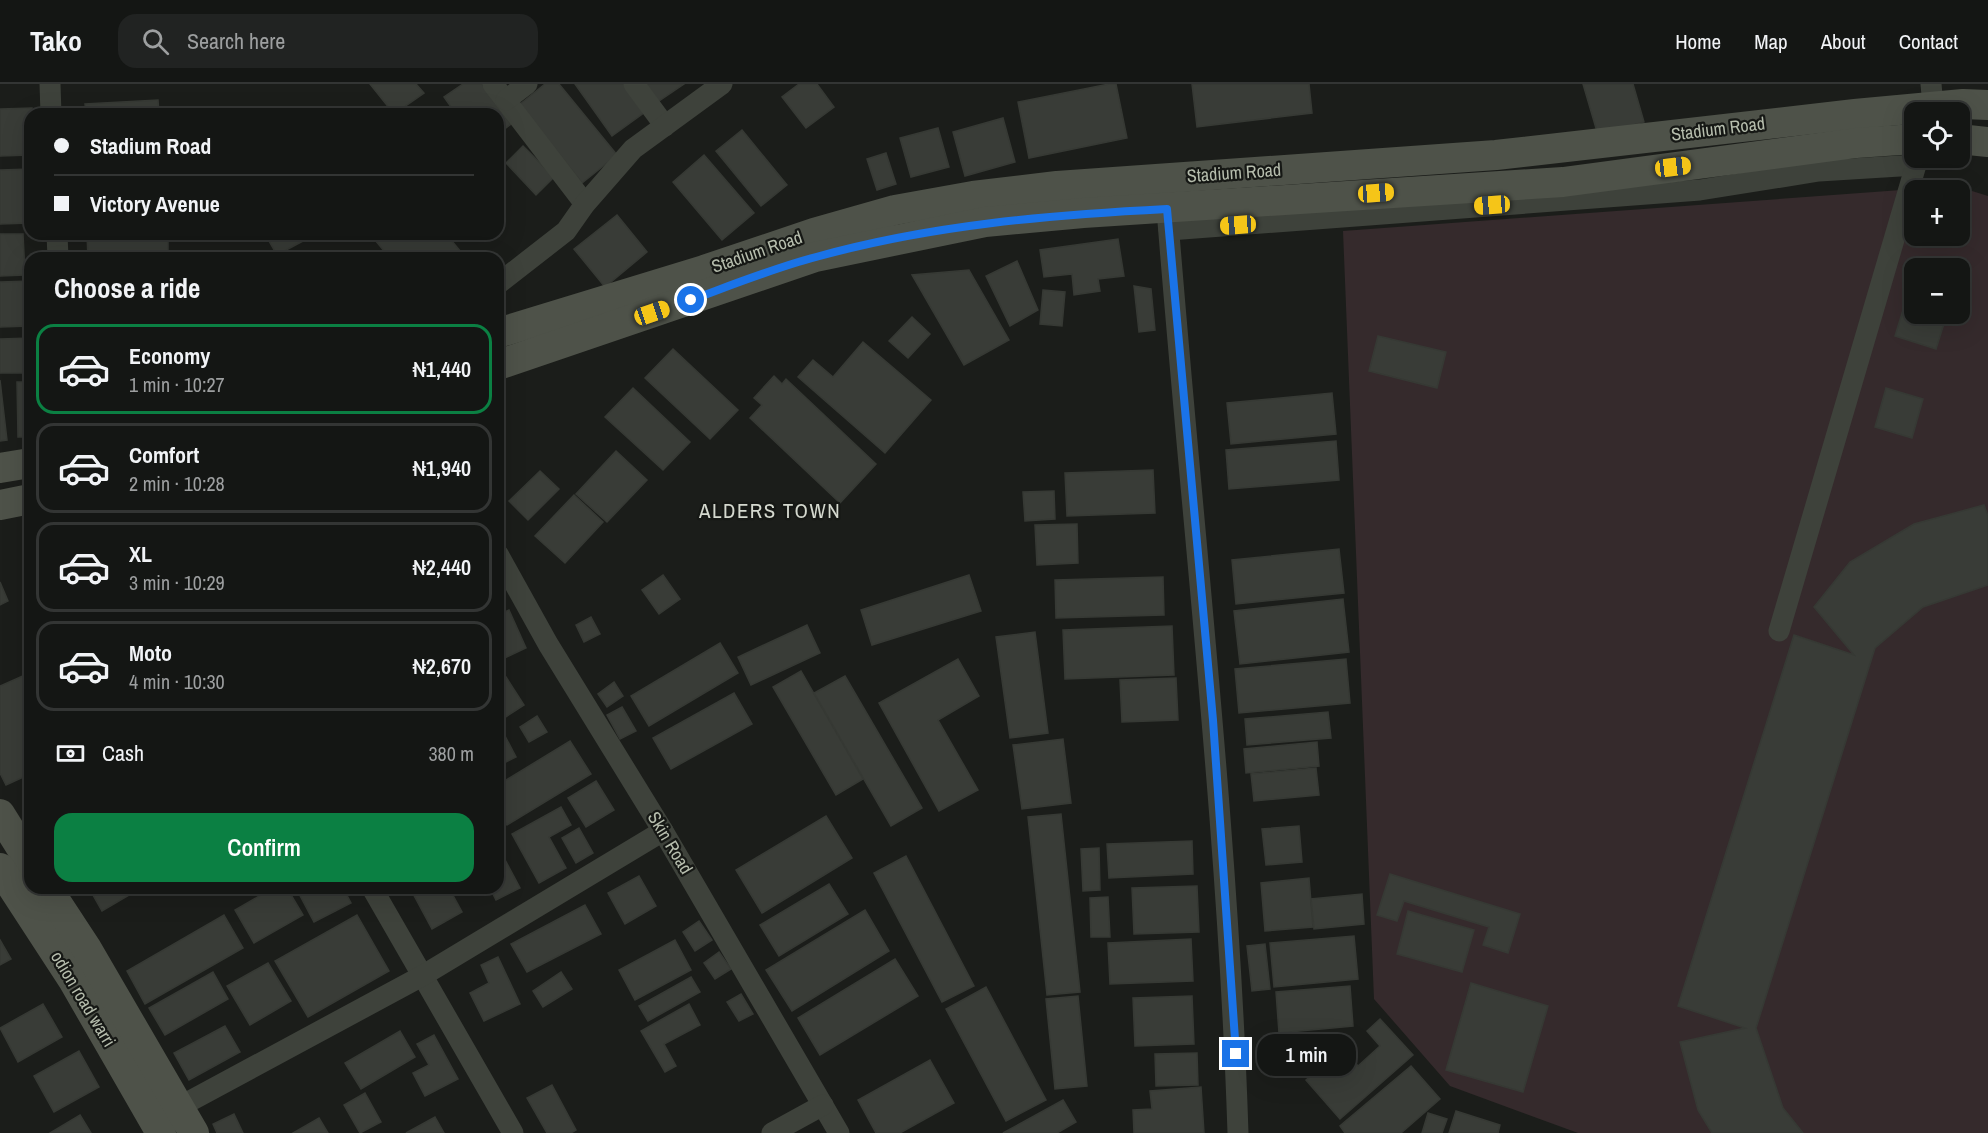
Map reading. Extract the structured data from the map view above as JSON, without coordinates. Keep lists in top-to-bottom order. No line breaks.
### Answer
{"streets":{"main road":["Stadium Road","odion road warri"],"street":["Skin Road"]},"districts":["ALDERS TOWN"],"page":{"header":"Tako","search":"Search here","nav":["Home","Map","About","Contact"],"map_buttons":["+","−"],"banner":["Stadium Road","Victory Avenue"],"heading":"Choose a ride","list":[{"name":"Economy","note":"1 min · 10:27","value":"₦1,440"},{"name":"Comfort","note":"2 min · 10:28","value":"₦1,940"},{"name":"XL","note":"3 min · 10:29","value":"₦2,440"},{"name":"Moto","note":"4 min · 10:30","value":"₦2,670"}],"pay":["Cash","380 m"],"buttons":"Confirm","bubble":"1 min"}}
